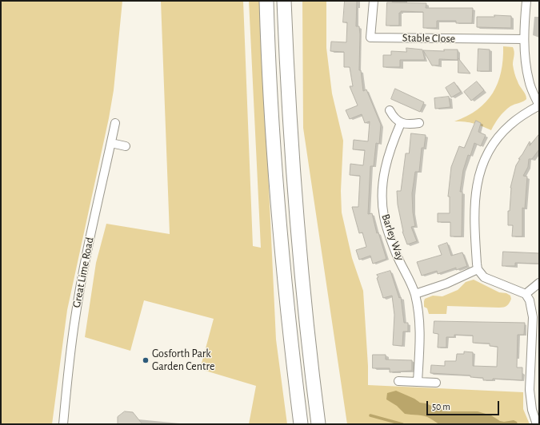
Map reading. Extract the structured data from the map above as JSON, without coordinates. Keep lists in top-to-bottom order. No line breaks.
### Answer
{"streets":{"street":["Stable Close","Barley Way","Great Lime Road"]},"places":["Gosforth Park Garden Centre"],"scale_bar":"50 m"}
